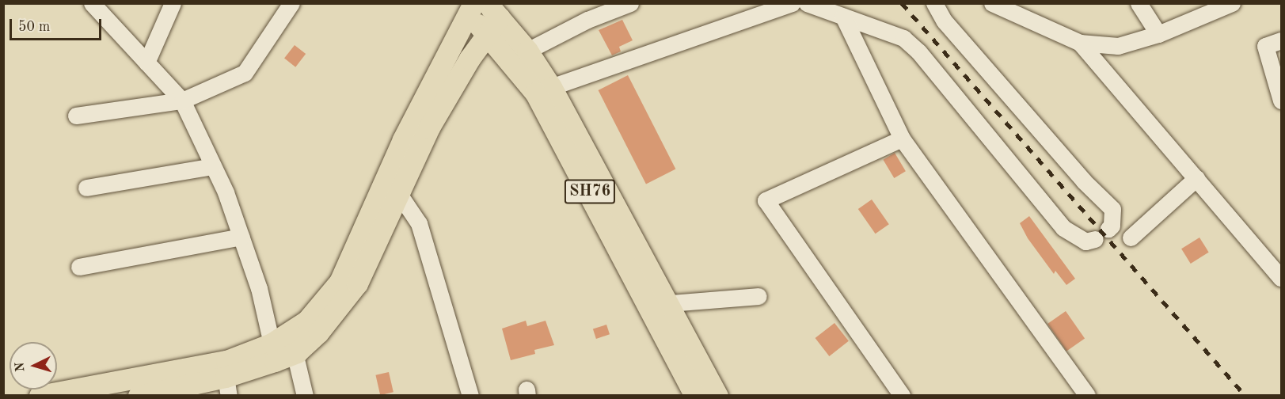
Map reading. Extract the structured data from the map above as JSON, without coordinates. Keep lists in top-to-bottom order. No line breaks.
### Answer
{"streets":{"main road":["SH76"]},"scale_bar":"50 m","north":"left"}
